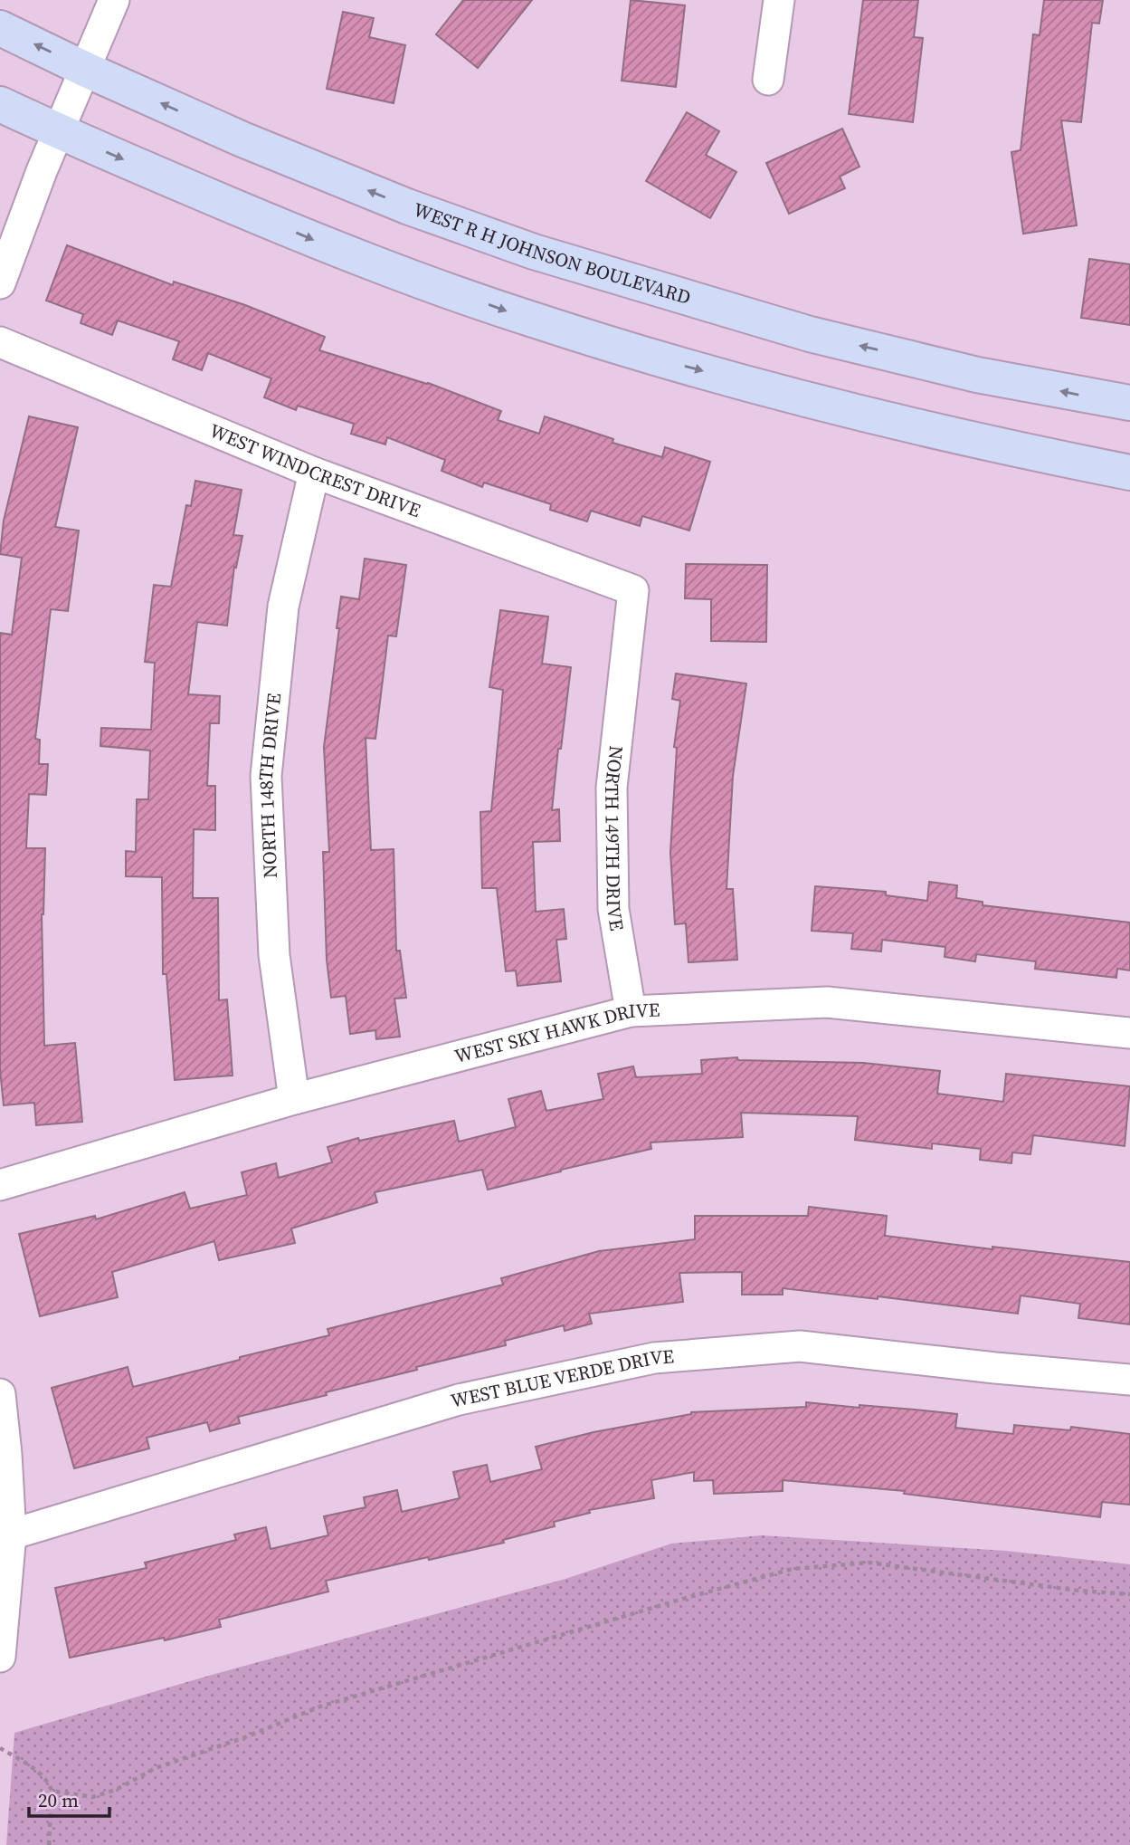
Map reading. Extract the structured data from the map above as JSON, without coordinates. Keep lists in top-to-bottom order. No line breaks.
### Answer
{"streets":{"main road":["WEST R H JOHNSON BOULEVARD"],"street":["WEST WINDCREST DRIVE","NORTH 148TH DRIVE","NORTH 149TH DRIVE","WEST SKY HAWK DRIVE","WEST BLUE VERDE DRIVE"]},"crossings":[["WEST WINDCREST DRIVE","NORTH 148TH DRIVE"],["WEST WINDCREST DRIVE","NORTH 149TH DRIVE"],["NORTH 148TH DRIVE","WEST SKY HAWK DRIVE"],["NORTH 149TH DRIVE","WEST SKY HAWK DRIVE"]],"scale_bar":"20 m"}
